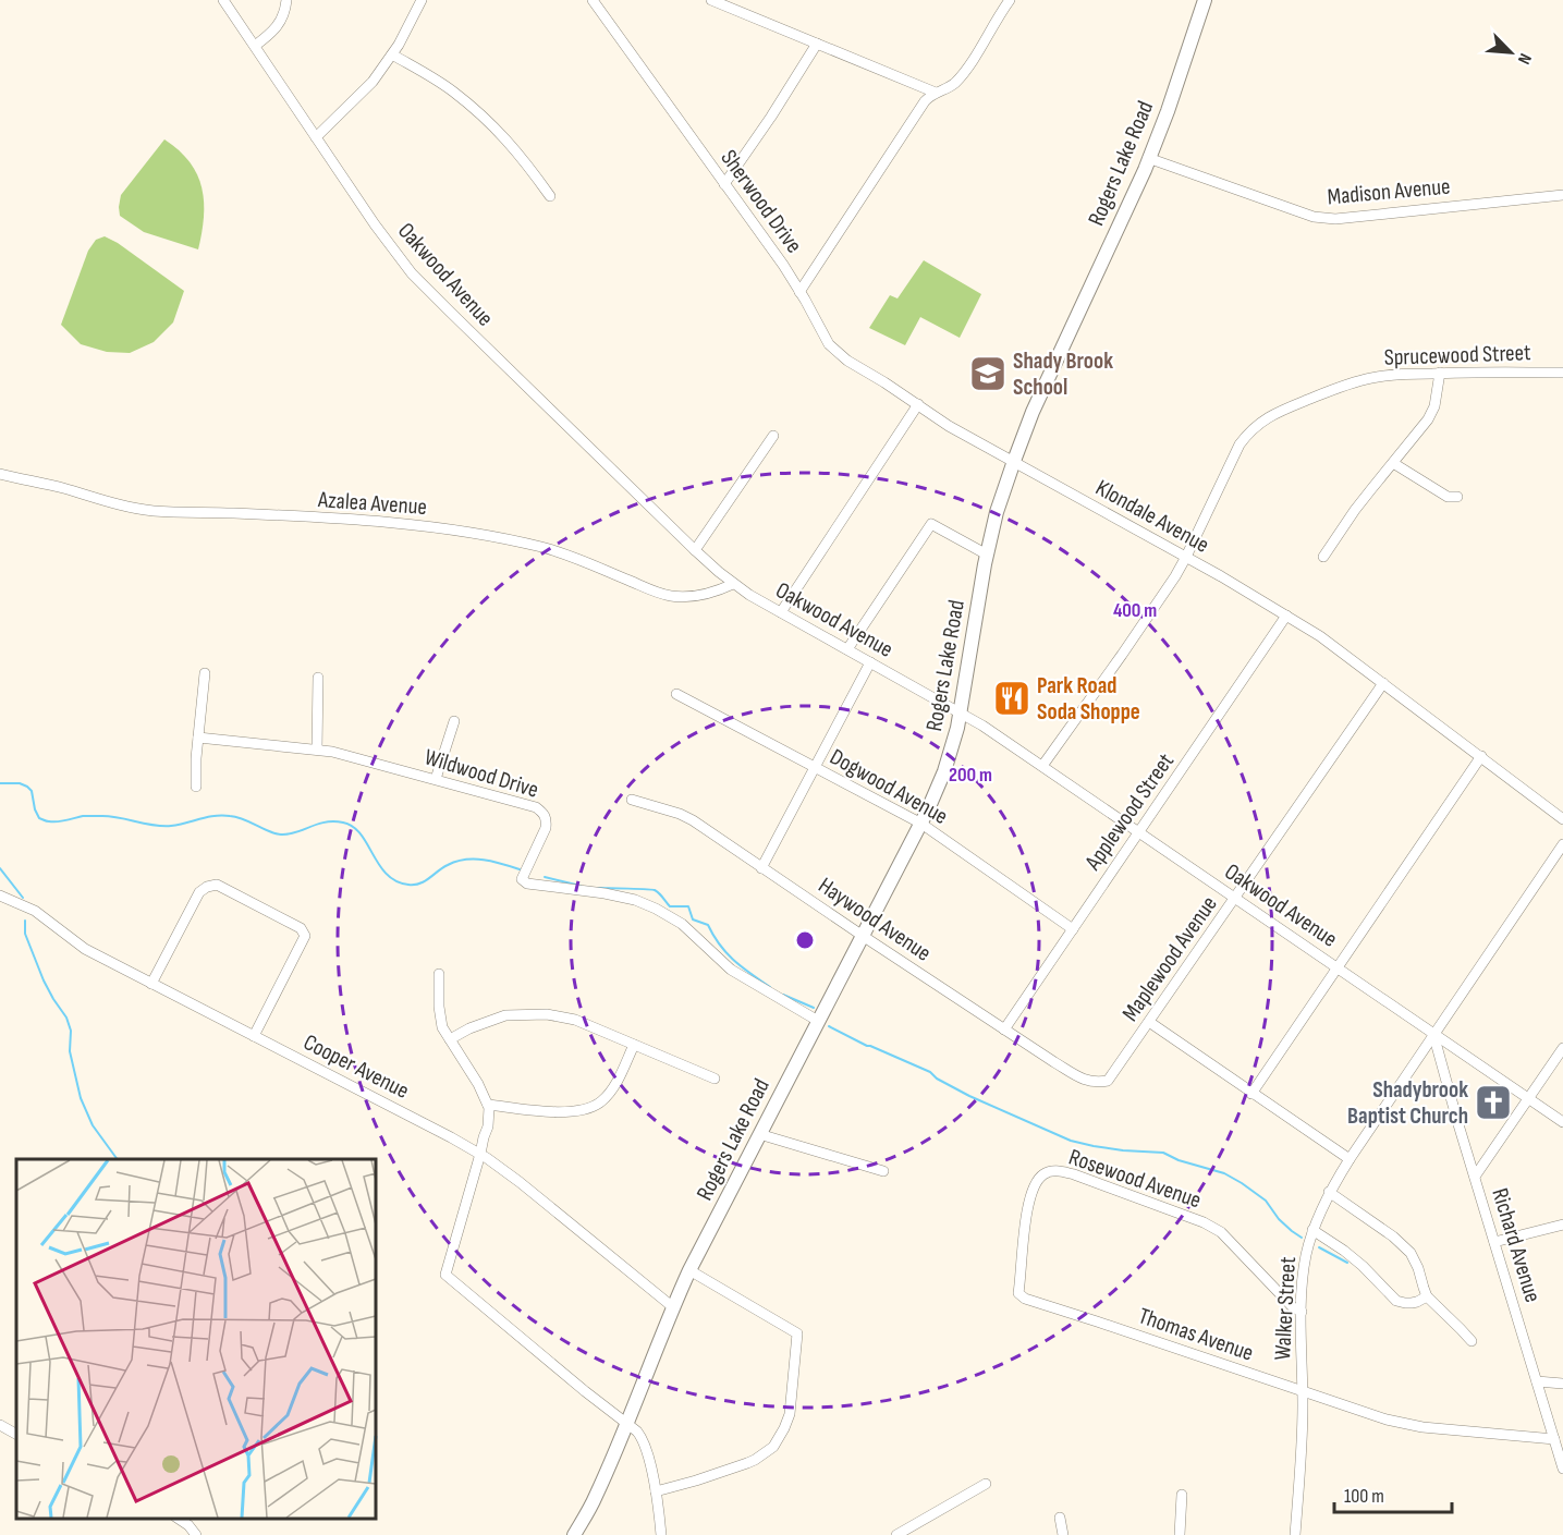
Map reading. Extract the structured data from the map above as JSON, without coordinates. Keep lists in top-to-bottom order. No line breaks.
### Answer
{"streets":{"main road":["Rogers Lake Road"],"street":["Madison Avenue","Sherwood Drive","Oakwood Avenue","Sprucewood Street","Azalea Avenue","Klondale Avenue","Wildwood Drive","Dogwood Avenue","Applewood Street","Haywood Avenue","Maplewood Avenue","Cooper Avenue","Rosewood Avenue","Richard Avenue","Walker Street","Thomas Avenue"]},"crossings":[["Rogers Lake Road","Madison Avenue"],["Rogers Lake Road","Oakwood Avenue"],["Rogers Lake Road","Klondale Avenue"],["Rogers Lake Road","Wildwood Drive"],["Rogers Lake Road","Dogwood Avenue"],["Rogers Lake Road","Haywood Avenue"],["Rogers Lake Road","Cooper Avenue"],["Sherwood Drive","Klondale Avenue"],["Oakwood Avenue","Sprucewood Street"],["Oakwood Avenue","Azalea Avenue"],["Oakwood Avenue","Applewood Street"],["Oakwood Avenue","Maplewood Avenue"],["Oakwood Avenue","Richard Avenue"],["Oakwood Avenue","Walker Street"],["Sprucewood Street","Klondale Avenue"],["Klondale Avenue","Applewood Street"],["Klondale Avenue","Maplewood Avenue"],["Dogwood Avenue","Applewood Street"],["Applewood Street","Haywood Avenue"],["Haywood Avenue","Maplewood Avenue"],["Rosewood Avenue","Walker Street"],["Rosewood Avenue","Thomas Avenue"],["Richard Avenue","Walker Street"],["Richard Avenue","Thomas Avenue"],["Walker Street","Thomas Avenue"]],"places":{"school or university":["Shady Brook School"],"restaurant":["Park Road Soda Shoppe"],"church":["Shadybrook Baptist Church"]},"scale_bar":"100 m","north":"bottom right","rings":["400 m","200 m"]}
